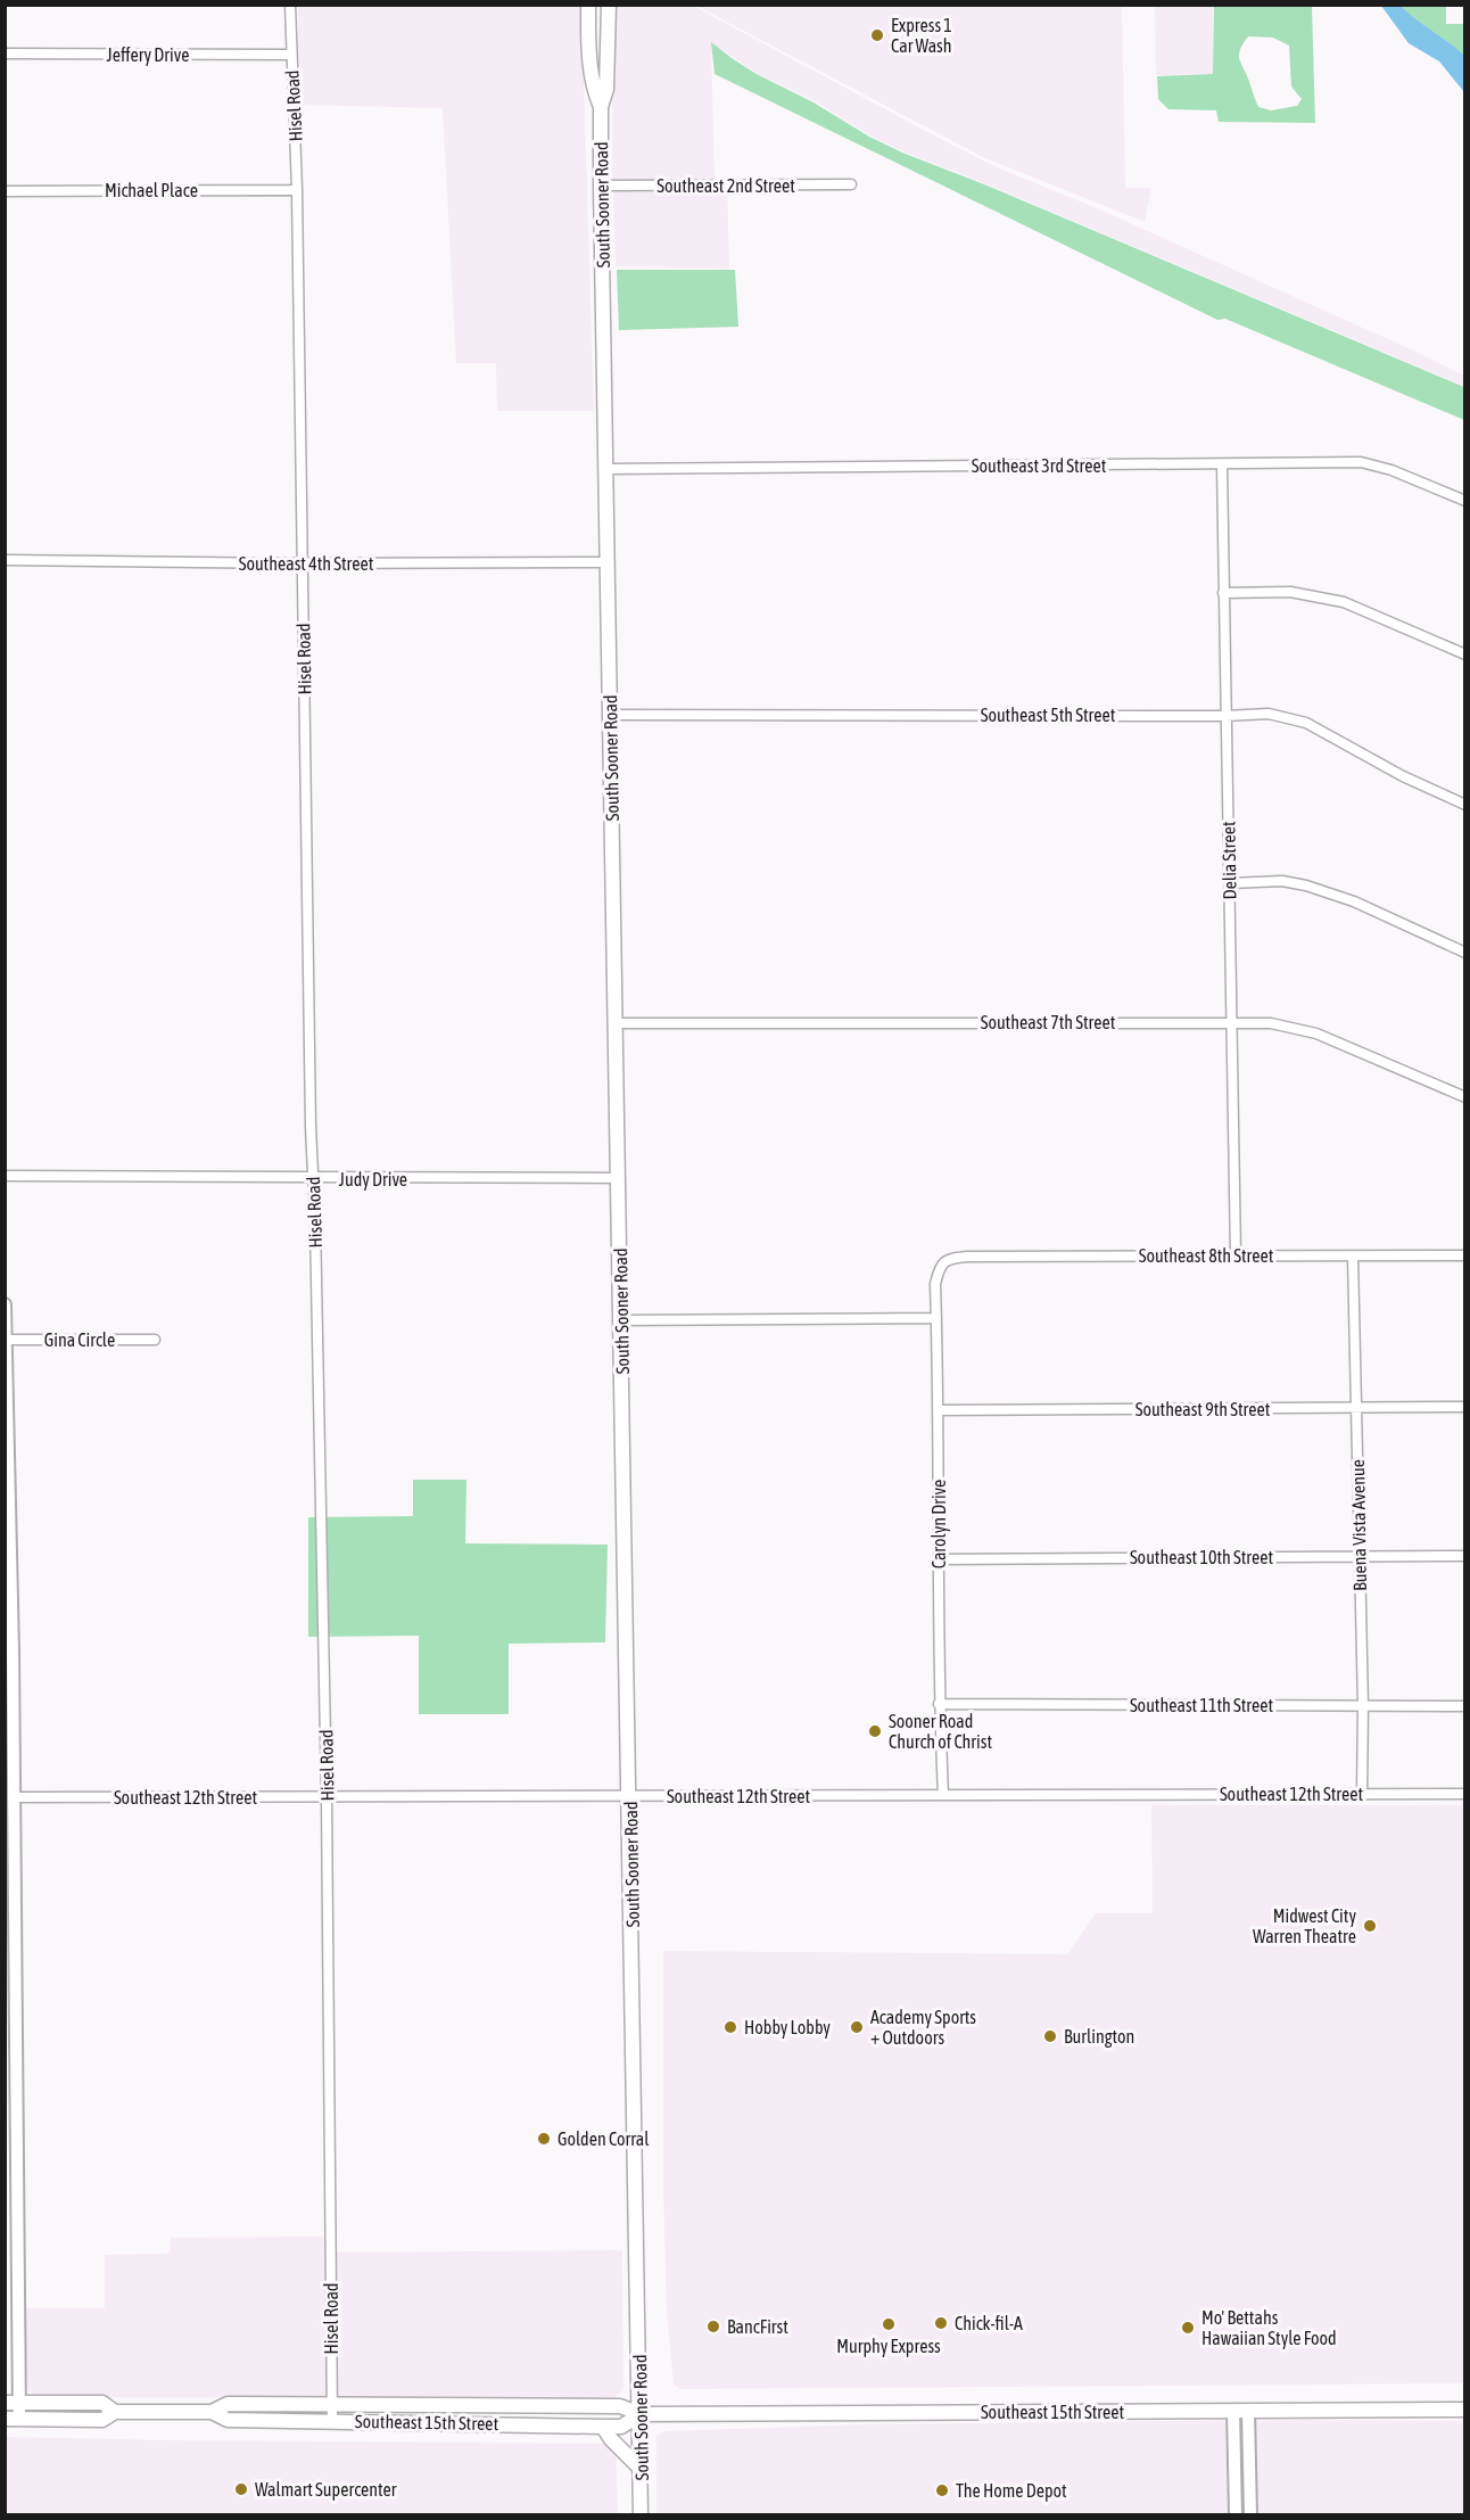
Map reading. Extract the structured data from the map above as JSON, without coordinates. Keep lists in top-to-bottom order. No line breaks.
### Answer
{"streets":{"main road":["South Sooner Road","Southeast 15th Street"],"street":["Jeffery Drive","Hisel Road","Southeast 2nd Street","Michael Place","Southeast 3rd Street","Southeast 4th Street","Southeast 5th Street","Delia Street","Southeast 7th Street","Judy Drive","Southeast 8th Street","Gina Circle","Southeast 9th Street","Carolyn Drive","Buena Vista Avenue","Southeast 10th Street","Southeast 11th Street","Southeast 12th Street"]},"crossings":[["Jeffery Drive","Hisel Road"],["Hisel Road","Michael Place"],["Hisel Road","Southeast 4th Street"],["Hisel Road","Judy Drive"],["Hisel Road","Southeast 12th Street"],["Hisel Road","Southeast 15th Street"],["Southeast 2nd Street","South Sooner Road"],["South Sooner Road","Southeast 3rd Street"],["South Sooner Road","Southeast 4th Street"],["South Sooner Road","Southeast 5th Street"],["South Sooner Road","Southeast 7th Street"],["South Sooner Road","Judy Drive"],["South Sooner Road","Southeast 12th Street"],["South Sooner Road","Southeast 15th Street"],["Southeast 3rd Street","Delia Street"],["Southeast 5th Street","Delia Street"],["Delia Street","Southeast 7th Street"],["Delia Street","Southeast 8th Street"],["Southeast 8th Street","Carolyn Drive"],["Southeast 8th Street","Buena Vista Avenue"],["Southeast 9th Street","Carolyn Drive"],["Southeast 9th Street","Buena Vista Avenue"],["Carolyn Drive","Southeast 10th Street"],["Carolyn Drive","Southeast 11th Street"],["Carolyn Drive","Southeast 12th Street"],["Buena Vista Avenue","Southeast 10th Street"],["Buena Vista Avenue","Southeast 11th Street"],["Buena Vista Avenue","Southeast 12th Street"]],"places":["Express 1 Car Wash","Sooner Road Church of Christ","Midwest City Warren Theatre","Hobby Lobby","Academy Sports + Outdoors","Burlington","Golden Corral","Chick-fil-A","Murphy Express","BancFirst","Mo' Bettahs Hawaiian Style Food","Walmart Supercenter","The Home Depot"]}
